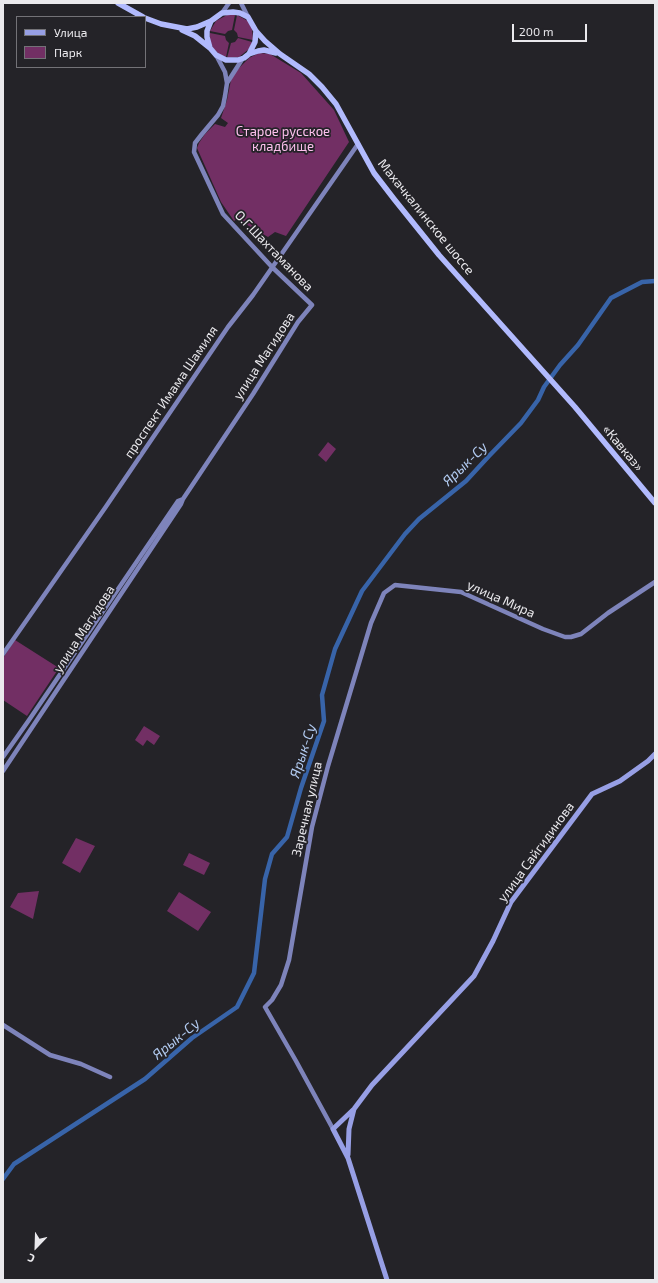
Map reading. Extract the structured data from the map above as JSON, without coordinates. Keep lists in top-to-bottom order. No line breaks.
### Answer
{"streets":{"highway":["Махачкалинское шоссе","«Кавказ»"],"main road":["О.Г.Шахтаманова","улица Магидова","проспект Имама Шамиля","улица Мира","Заречная улица","улица Сайгидинова"]},"crossings":[["Махачкалинское шоссе","проспект Имама Шамиля"],["Махачкалинское шоссе","«Кавказ»"],["О.Г.Шахтаманова","улица Магидова"],["О.Г.Шахтаманова","проспект Имама Шамиля"],["улица Мира","Заречная улица"],["Заречная улица","улица Сайгидинова"]],"water":["Ярык-Су"],"parks":["Старое русское кладбище"],"legend":["Улица","Парк"],"scale_bar":"200 m","north":"bottom left"}
